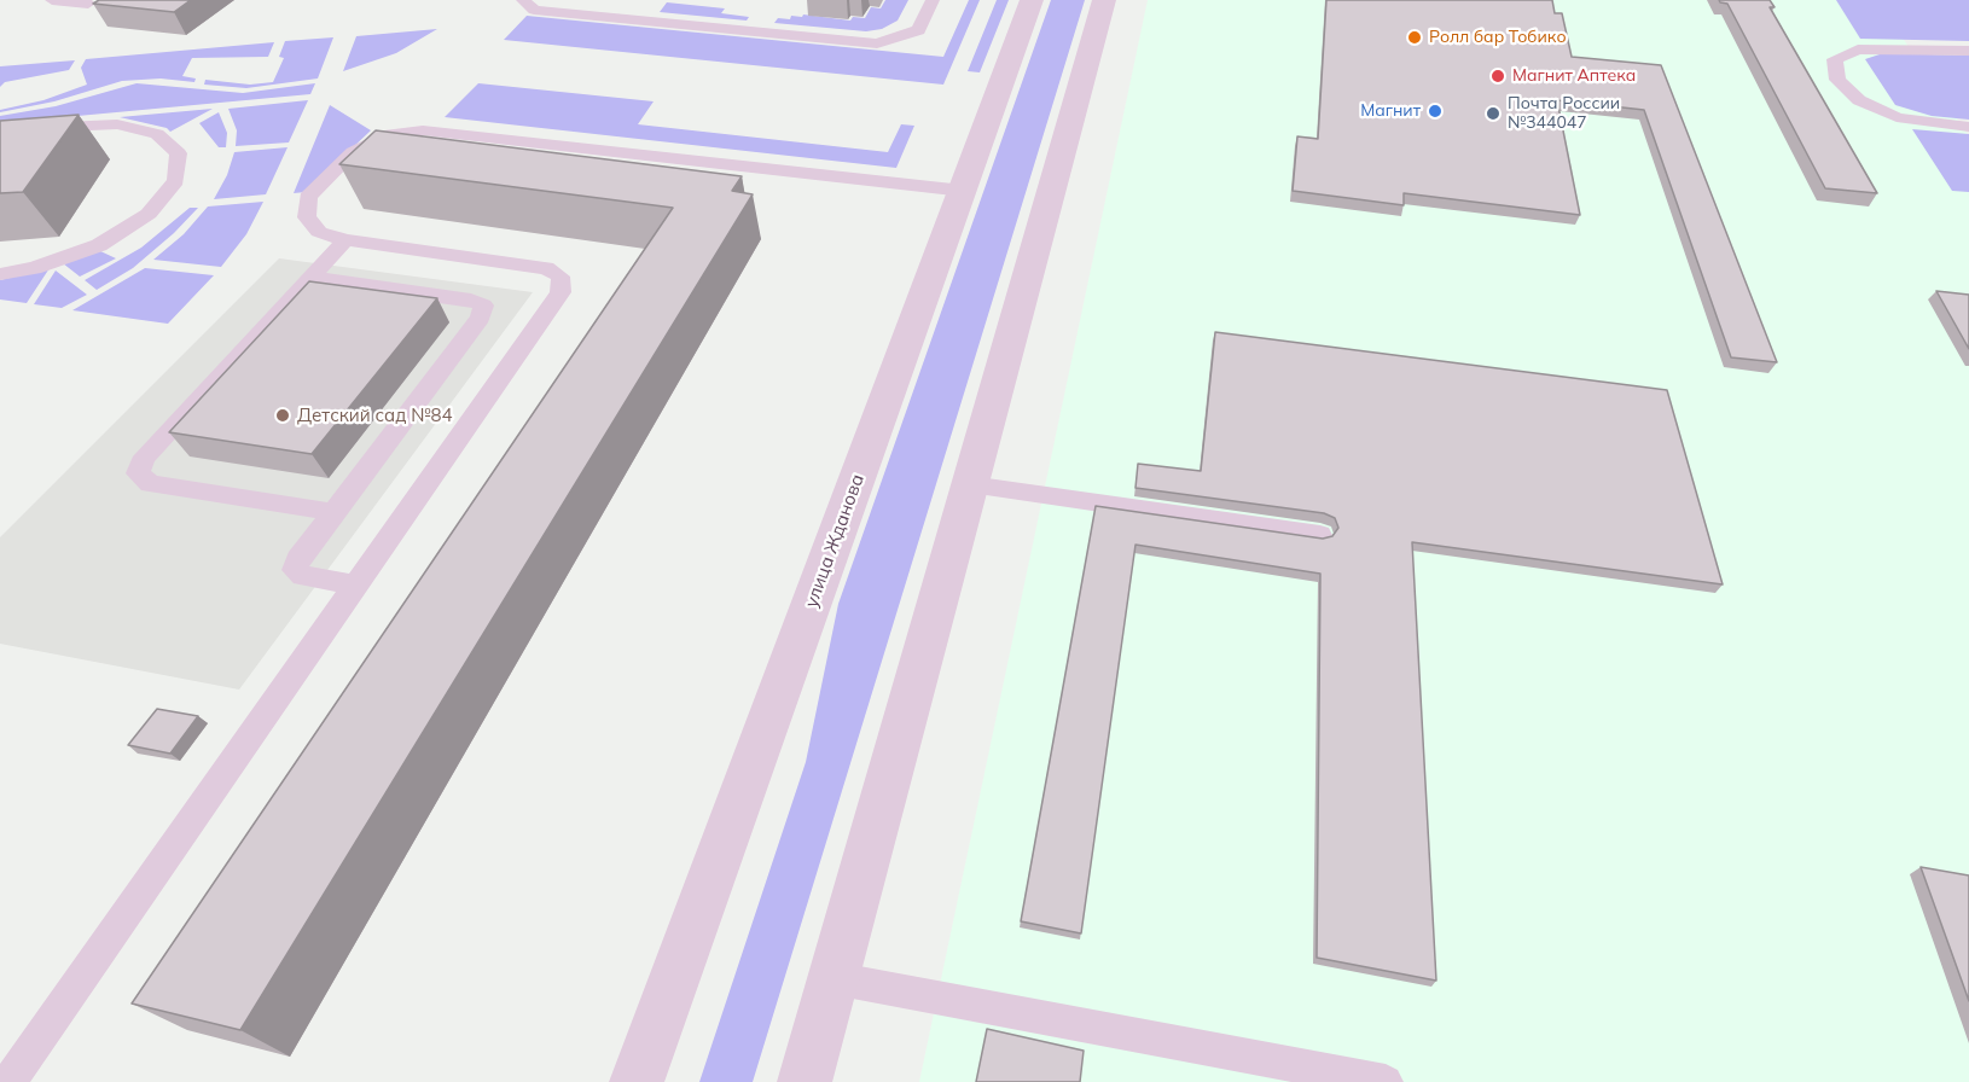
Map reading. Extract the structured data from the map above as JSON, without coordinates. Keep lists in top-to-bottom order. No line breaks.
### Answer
{"streets":{"street":["улица Жданова"]},"places":["Ролл бар Тобико","Магнит Аптека","Магнит","Почта России №344047","Детский сад №84"]}
